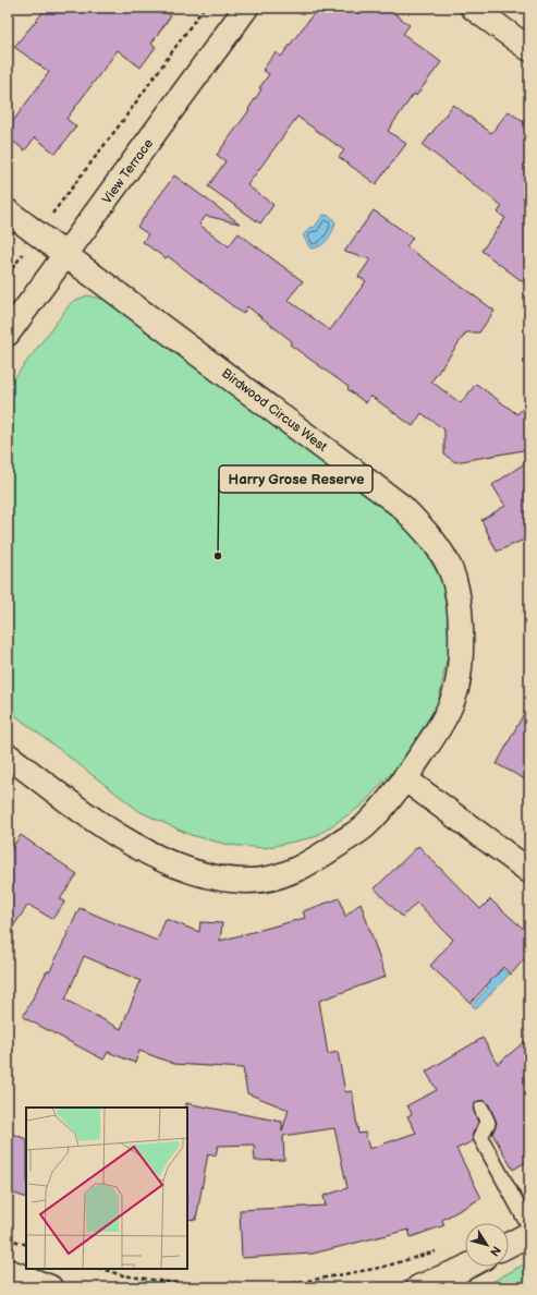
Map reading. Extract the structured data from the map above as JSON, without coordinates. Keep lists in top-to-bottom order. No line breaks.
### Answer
{"streets":{"street":["View Terrace","Birdwood Circus West"]},"crossings":[["View Terrace","Birdwood Circus West"]],"places":["Harry Grose Reserve"],"north":"bottom right"}
